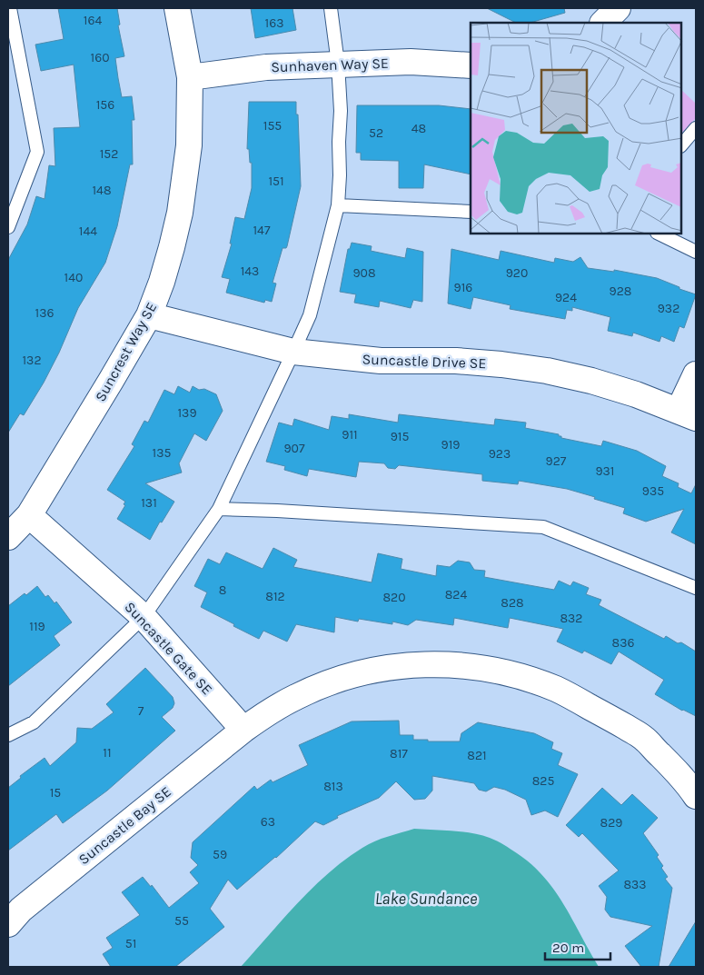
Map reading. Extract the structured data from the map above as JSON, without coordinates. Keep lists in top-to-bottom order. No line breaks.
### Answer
{"streets":{"street":["Sunhaven Way SE","Suncrest Way SE","Suncastle Drive SE","Suncastle Gate SE","Suncastle Bay SE"]},"crossings":[["Sunhaven Way SE","Suncrest Way SE"],["Suncrest Way SE","Suncastle Drive SE"],["Suncrest Way SE","Suncastle Gate SE"],["Suncastle Gate SE","Suncastle Bay SE"]],"water":["Lake Sundance"],"house_numbers":["164","163","160","156","155","48","52","152","151","148","147","144","143","908","920","140","916","928","924","932","136","132","139","911","915","919","907","135","923","927","931","935","131","8","824","812","820","828","832","119","836","7","11","817","821","825","813","15","63","829","59","833","55","51"],"scale_bar":"20 m"}
